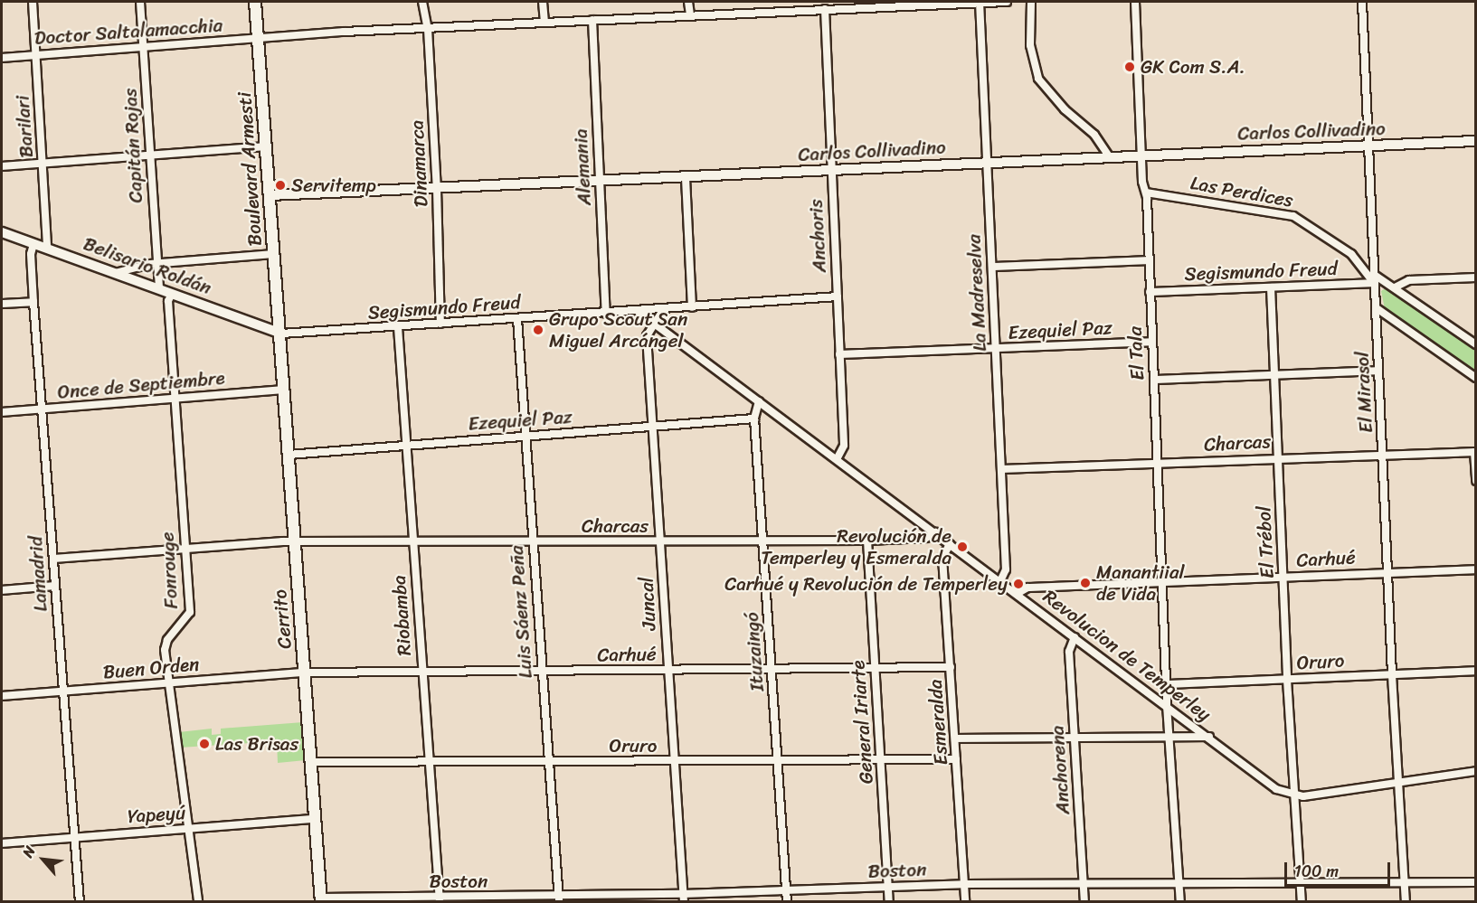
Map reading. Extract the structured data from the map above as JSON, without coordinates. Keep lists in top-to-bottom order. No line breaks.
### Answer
{"streets":{"main road":["Boulevard Armesti","Cerrito"],"street":["Doctor Saltalamacchia","Barilari","Carlos Collivadino","Capitán Rojas","Dinamarca","Alemania","Las Perdices","Anchoris","Belisario Roldán","Segismundo Freud","La Madreselva","Ezequiel Paz","El Tala","Once de Septiembre","El Mirasol","Charcas","El Trébol","Carhué","Fonrouge","Lamadrid","Juncal","Luis Sáenz Peña","Riobamba","Ituzaingó","Revolucion de Temperley","Oruro","Buen Orden","General Iriarte","Esmeralda","Anchorena","Yapeyú","Boston"]},"crossings":[["Doctor Saltalamacchia","Barilari"],["Doctor Saltalamacchia","Capitán Rojas"],["Doctor Saltalamacchia","Dinamarca"],["Doctor Saltalamacchia","Alemania"],["Doctor Saltalamacchia","Boulevard Armesti"],["Doctor Saltalamacchia","Anchoris"],["Doctor Saltalamacchia","La Madreselva"],["Barilari","Belisario Roldán"],["Carlos Collivadino","Dinamarca"],["Carlos Collivadino","Alemania"],["Carlos Collivadino","Boulevard Armesti"],["Carlos Collivadino","Anchoris"],["Carlos Collivadino","La Madreselva"],["Carlos Collivadino","El Tala"],["Carlos Collivadino","El Mirasol"],["Capitán Rojas","Belisario Roldán"],["Dinamarca","Segismundo Freud"],["Alemania","Segismundo Freud"],["Boulevard Armesti","Belisario Roldán"],["Boulevard Armesti","Segismundo Freud"],["Boulevard Armesti","Cerrito"],["Las Perdices","Segismundo Freud"],["Las Perdices","El Tala"],["Las Perdices","El Mirasol"],["Anchoris","Segismundo Freud"],["Anchoris","Ezequiel Paz"],["Anchoris","Revolucion de Temperley"],["Belisario Roldán","Segismundo Freud"],["Belisario Roldán","Fonrouge"],["Belisario Roldán","Lamadrid"],["Belisario Roldán","Cerrito"],["Segismundo Freud","El Tala"],["Segismundo Freud","El Mirasol"],["Segismundo Freud","El Trébol"],["Segismundo Freud","Juncal"],["Segismundo Freud","Luis Sáenz Peña"],["Segismundo Freud","Riobamba"],["Segismundo Freud","Cerrito"],["Segismundo Freud","Revolucion de Temperley"],["La Madreselva","Ezequiel Paz"],["La Madreselva","Charcas"],["La Madreselva","Revolucion de Temperley"],["Ezequiel Paz","El Tala"],["Ezequiel Paz","Juncal"],["Ezequiel Paz","Luis Sáenz Peña"],["Ezequiel Paz","Riobamba"],["Ezequiel Paz","Cerrito"],["Ezequiel Paz","Ituzaingó"],["El Tala","Charcas"],["El Tala","Carhué"],["El Tala","Revolucion de Temperley"],["El Tala","Oruro"],["El Tala","Boston"],["Once de Septiembre","Fonrouge"],["Once de Septiembre","Lamadrid"],["Once de Septiembre","Cerrito"],["El Mirasol","Charcas"],["El Mirasol","Carhué"],["El Mirasol","Oruro"],["El Mirasol","Boston"],["Charcas","El Trébol"],["Charcas","Fonrouge"],["Charcas","Lamadrid"],["Charcas","Juncal"],["Charcas","Luis Sáenz Peña"],["Charcas","Riobamba"],["Charcas","Cerrito"],["Charcas","Ituzaingó"],["Charcas","Revolucion de Temperley"],["Charcas","General Iriarte"],["El Trébol","Carhué"],["El Trébol","Revolucion de Temperley"],["El Trébol","Oruro"],["El Trébol","Boston"],["Carhué","Juncal"],["Carhué","Luis Sáenz Peña"],["Carhué","Riobamba"],["Carhué","Cerrito"],["Carhué","Ituzaingó"],["Carhué","Revolucion de Temperley"],["Carhué","Buen Orden"],["Carhué","General Iriarte"],["Carhué","Esmeralda"],["Fonrouge","Buen Orden"],["Fonrouge","Yapeyú"],["Lamadrid","Buen Orden"],["Lamadrid","Yapeyú"],["Juncal","Revolucion de Temperley"],["Juncal","Oruro"],["Juncal","Boston"],["Luis Sáenz Peña","Oruro"],["Luis Sáenz Peña","Boston"],["Riobamba","Oruro"],["Riobamba","Boston"],["Cerrito","Oruro"],["Cerrito","Buen Orden"],["Cerrito","Yapeyú"],["Cerrito","Boston"],["Ituzaingó","Revolucion de Temperley"],["Ituzaingó","Oruro"],["Ituzaingó","Boston"],["Revolucion de Temperley","Esmeralda"],["Revolucion de Temperley","Anchorena"],["Oruro","General Iriarte"],["Oruro","Esmeralda"],["General Iriarte","Boston"],["Esmeralda","Boston"],["Anchorena","Boston"]],"places":["GK Com S.A.","Servitemp","Grupo Scout San Miguel Arcángel","Revolución de Temperley y Esmeralda","Manantiial de Vida","Carhué y Revolución de Temperley","Las Brisas"],"scale_bar":"100 m","north":"top left"}
